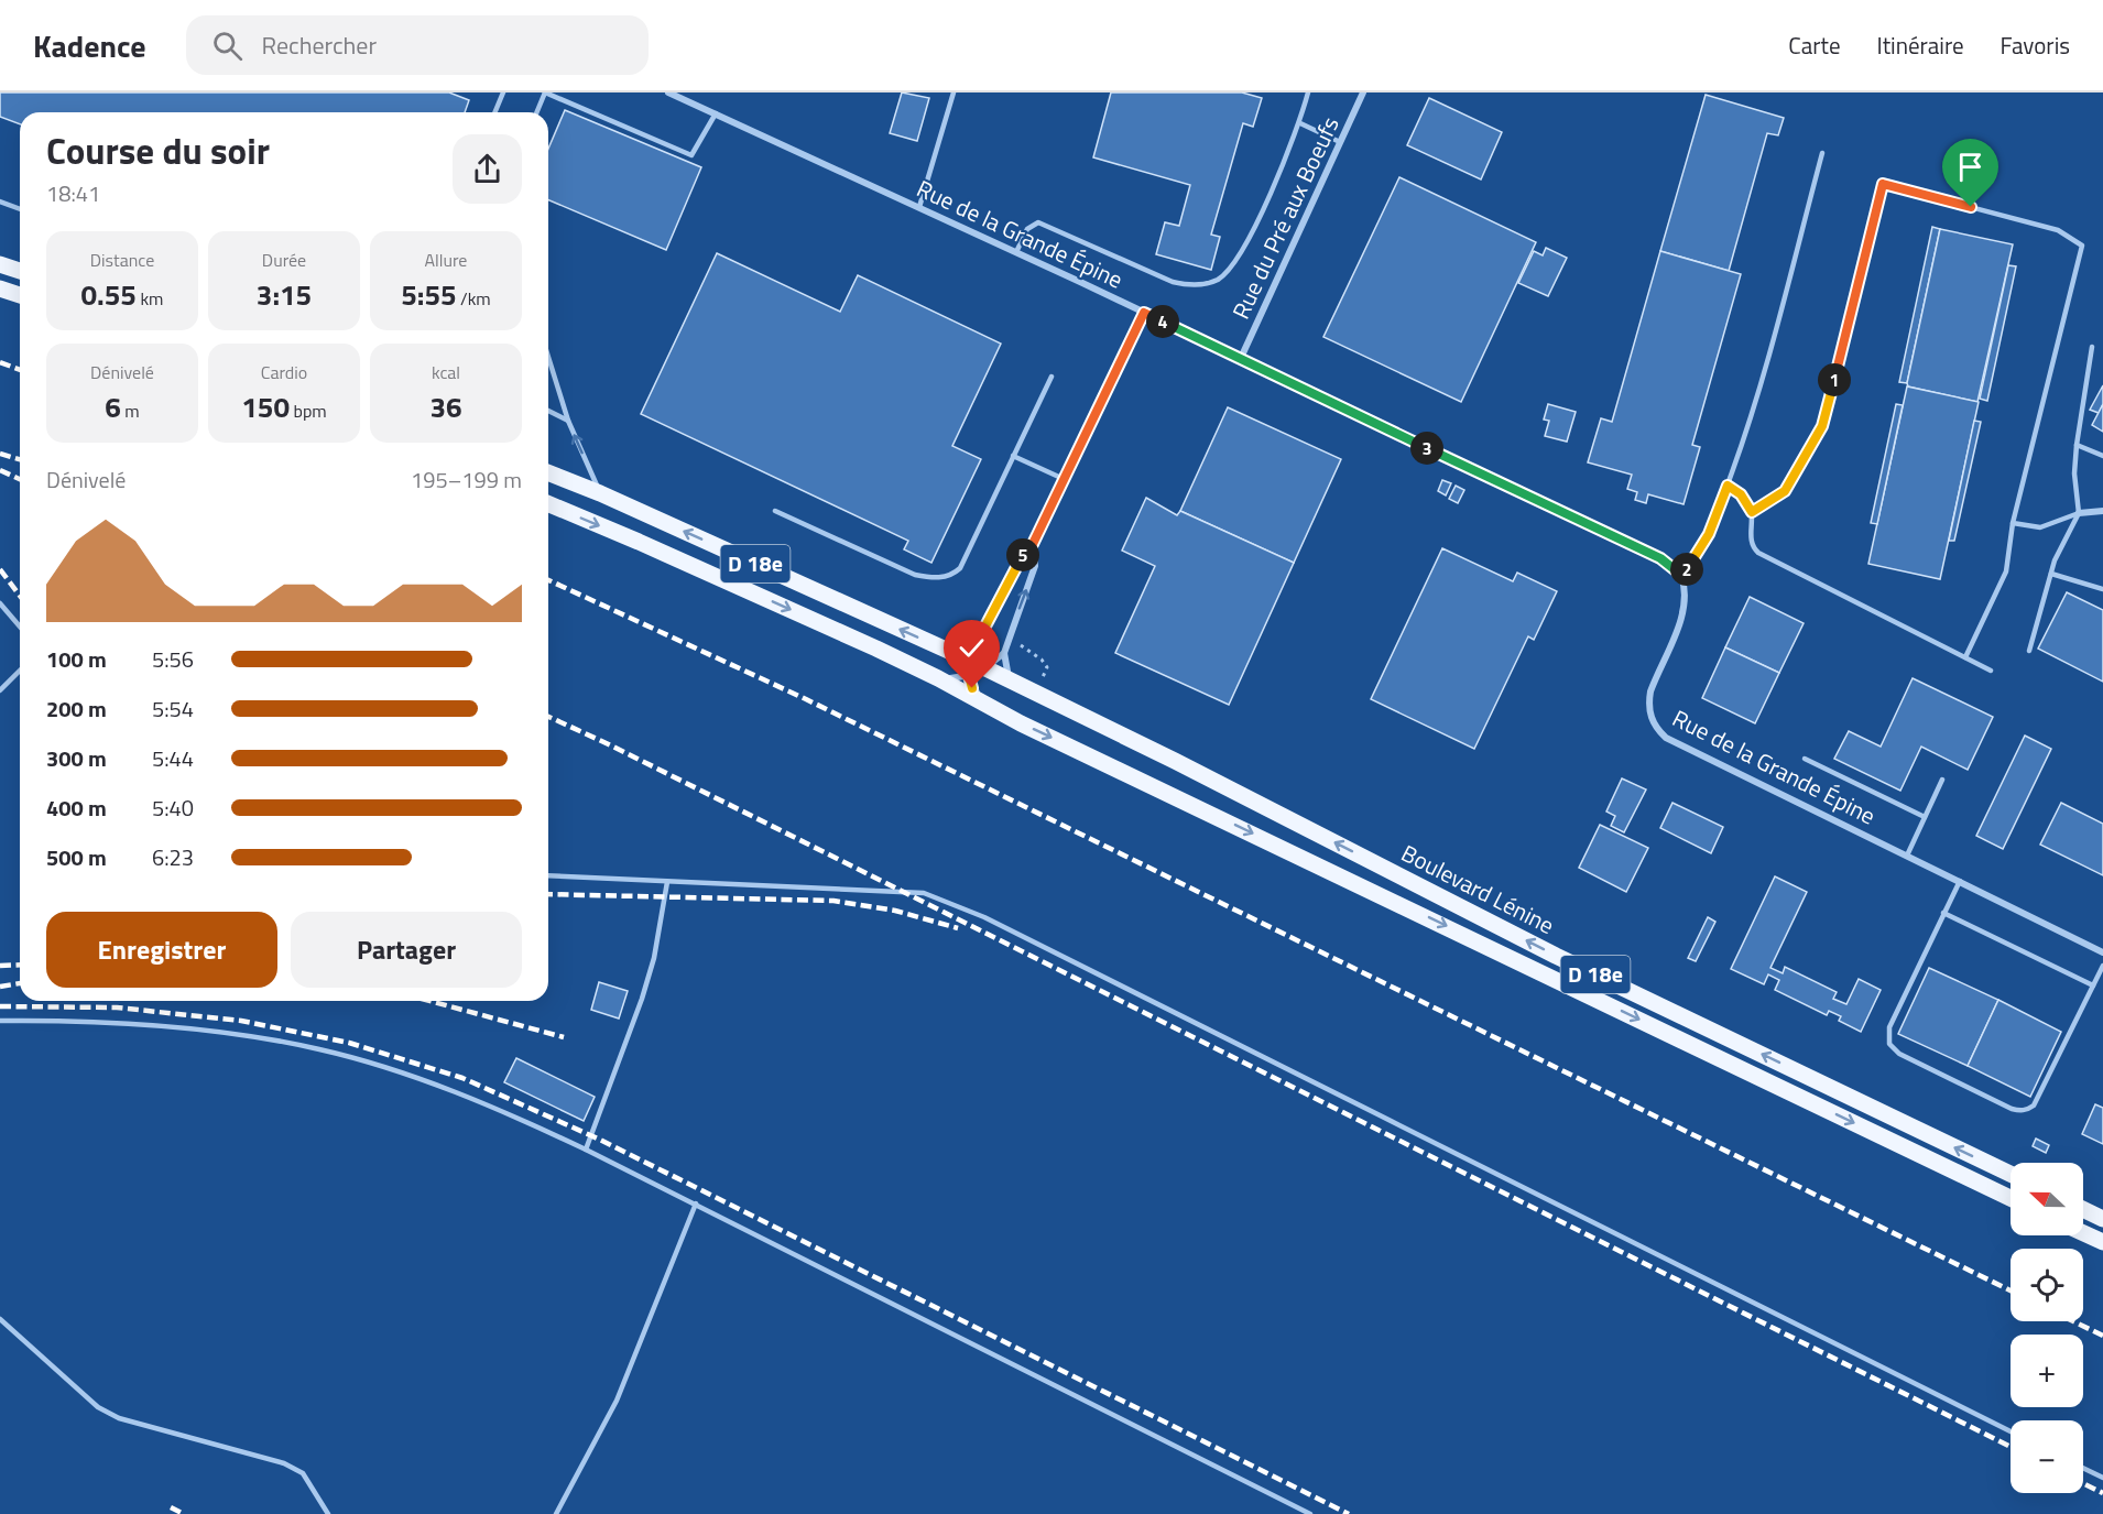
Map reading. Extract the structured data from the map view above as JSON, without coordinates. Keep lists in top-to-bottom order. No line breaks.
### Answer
{"streets":{"main road":["D 18e","Boulevard Lénine"],"street":["Rue du Pré aux Boeufs","Rue de la Grande Épine"]},"crossings":[["Rue du Pré aux Boeufs","Rue de la Grande Épine"]],"north":"left","page":{"header":"Kadence","search":"Rechercher","nav":["Carte","Itinéraire","Favoris"],"heading":["Course du soir","18:41"],"stats":[["Distance","0.55 km"],["Durée","3:15"],["Allure","5:55 /km"],["Dénivelé","6 m"],["Cardio","150 bpm"],["kcal","36"]],"pins":["4","1","3","5","2"],"chart":["Dénivelé","195–199 m"],"list":[{"name":"100 m","note":"5:56"},{"name":"200 m","note":"5:54"},{"name":"300 m","note":"5:44"},{"name":"400 m","note":"5:40"},{"name":"500 m","note":"6:23"}],"buttons":["Enregistrer","Partager"],"map_buttons":["+","−"]}}
